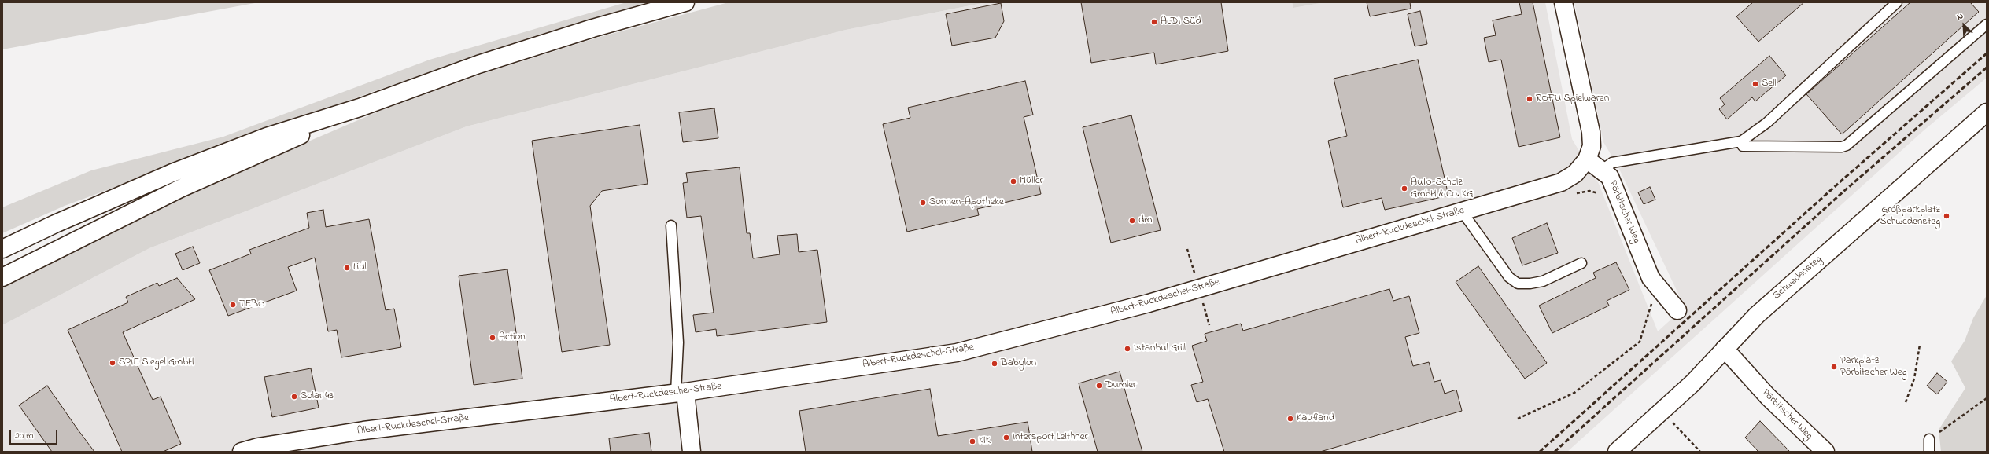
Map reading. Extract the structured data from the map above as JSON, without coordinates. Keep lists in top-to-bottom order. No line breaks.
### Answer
{"streets":{"main road":["Pörbitscher Weg","Albert-Ruckdeschel-Straße","Schwedensteg"]},"crossings":[["Pörbitscher Weg","Albert-Ruckdeschel-Straße"],["Pörbitscher Weg","Schwedensteg"]],"places":["ALDI Süd","Sell","ROFU Spielwaren","Müller","Auto-Scholz GmbH & Co. KG","Sonnen-Apotheke","Großparkplatz Schwedensteg","dm","Lidl","TEBO","Action","Istanbul Grill","SPIE Siegel GmbH","Babylon","Parkplatz Pörbitscher Weg","Dumler","Solar 43","Kaufland","Intersport Leithner","KiK"],"scale_bar":"20 m","north":"top left"}
